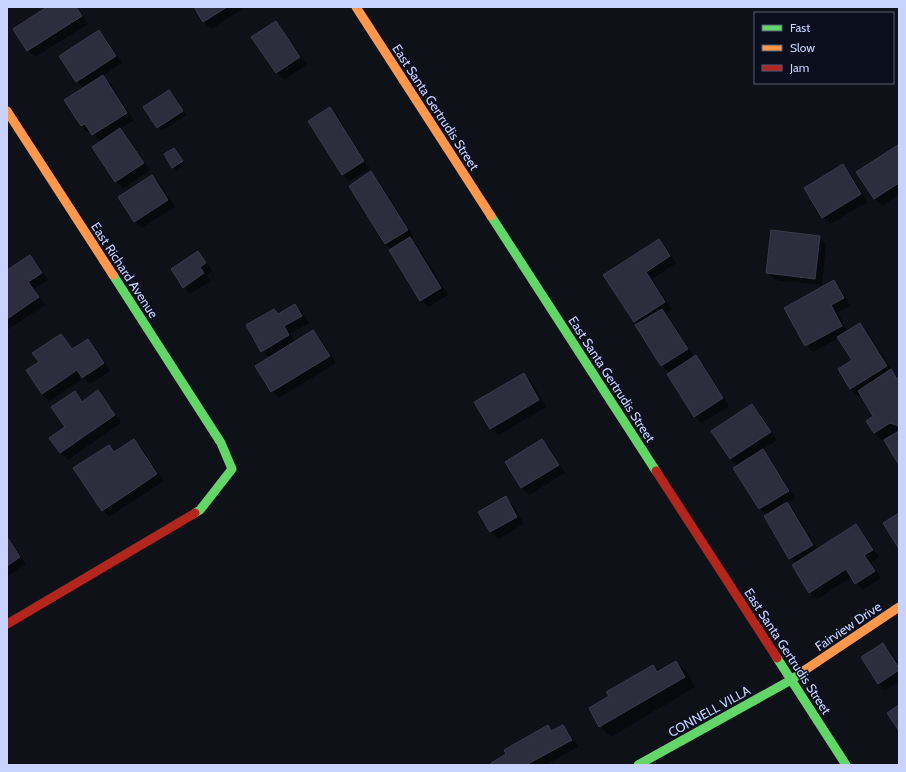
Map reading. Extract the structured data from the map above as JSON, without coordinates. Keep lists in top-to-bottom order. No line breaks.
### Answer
{"streets":{"street":["East Santa Gertrudis Street","East Richard Avenue","Fairview Drive","CONNELL VILLA"]},"crossings":[["East Santa Gertrudis Street","Fairview Drive"],["East Santa Gertrudis Street","CONNELL VILLA"],["Fairview Drive","CONNELL VILLA"]],"legend":["Fast","Slow","Jam"]}
